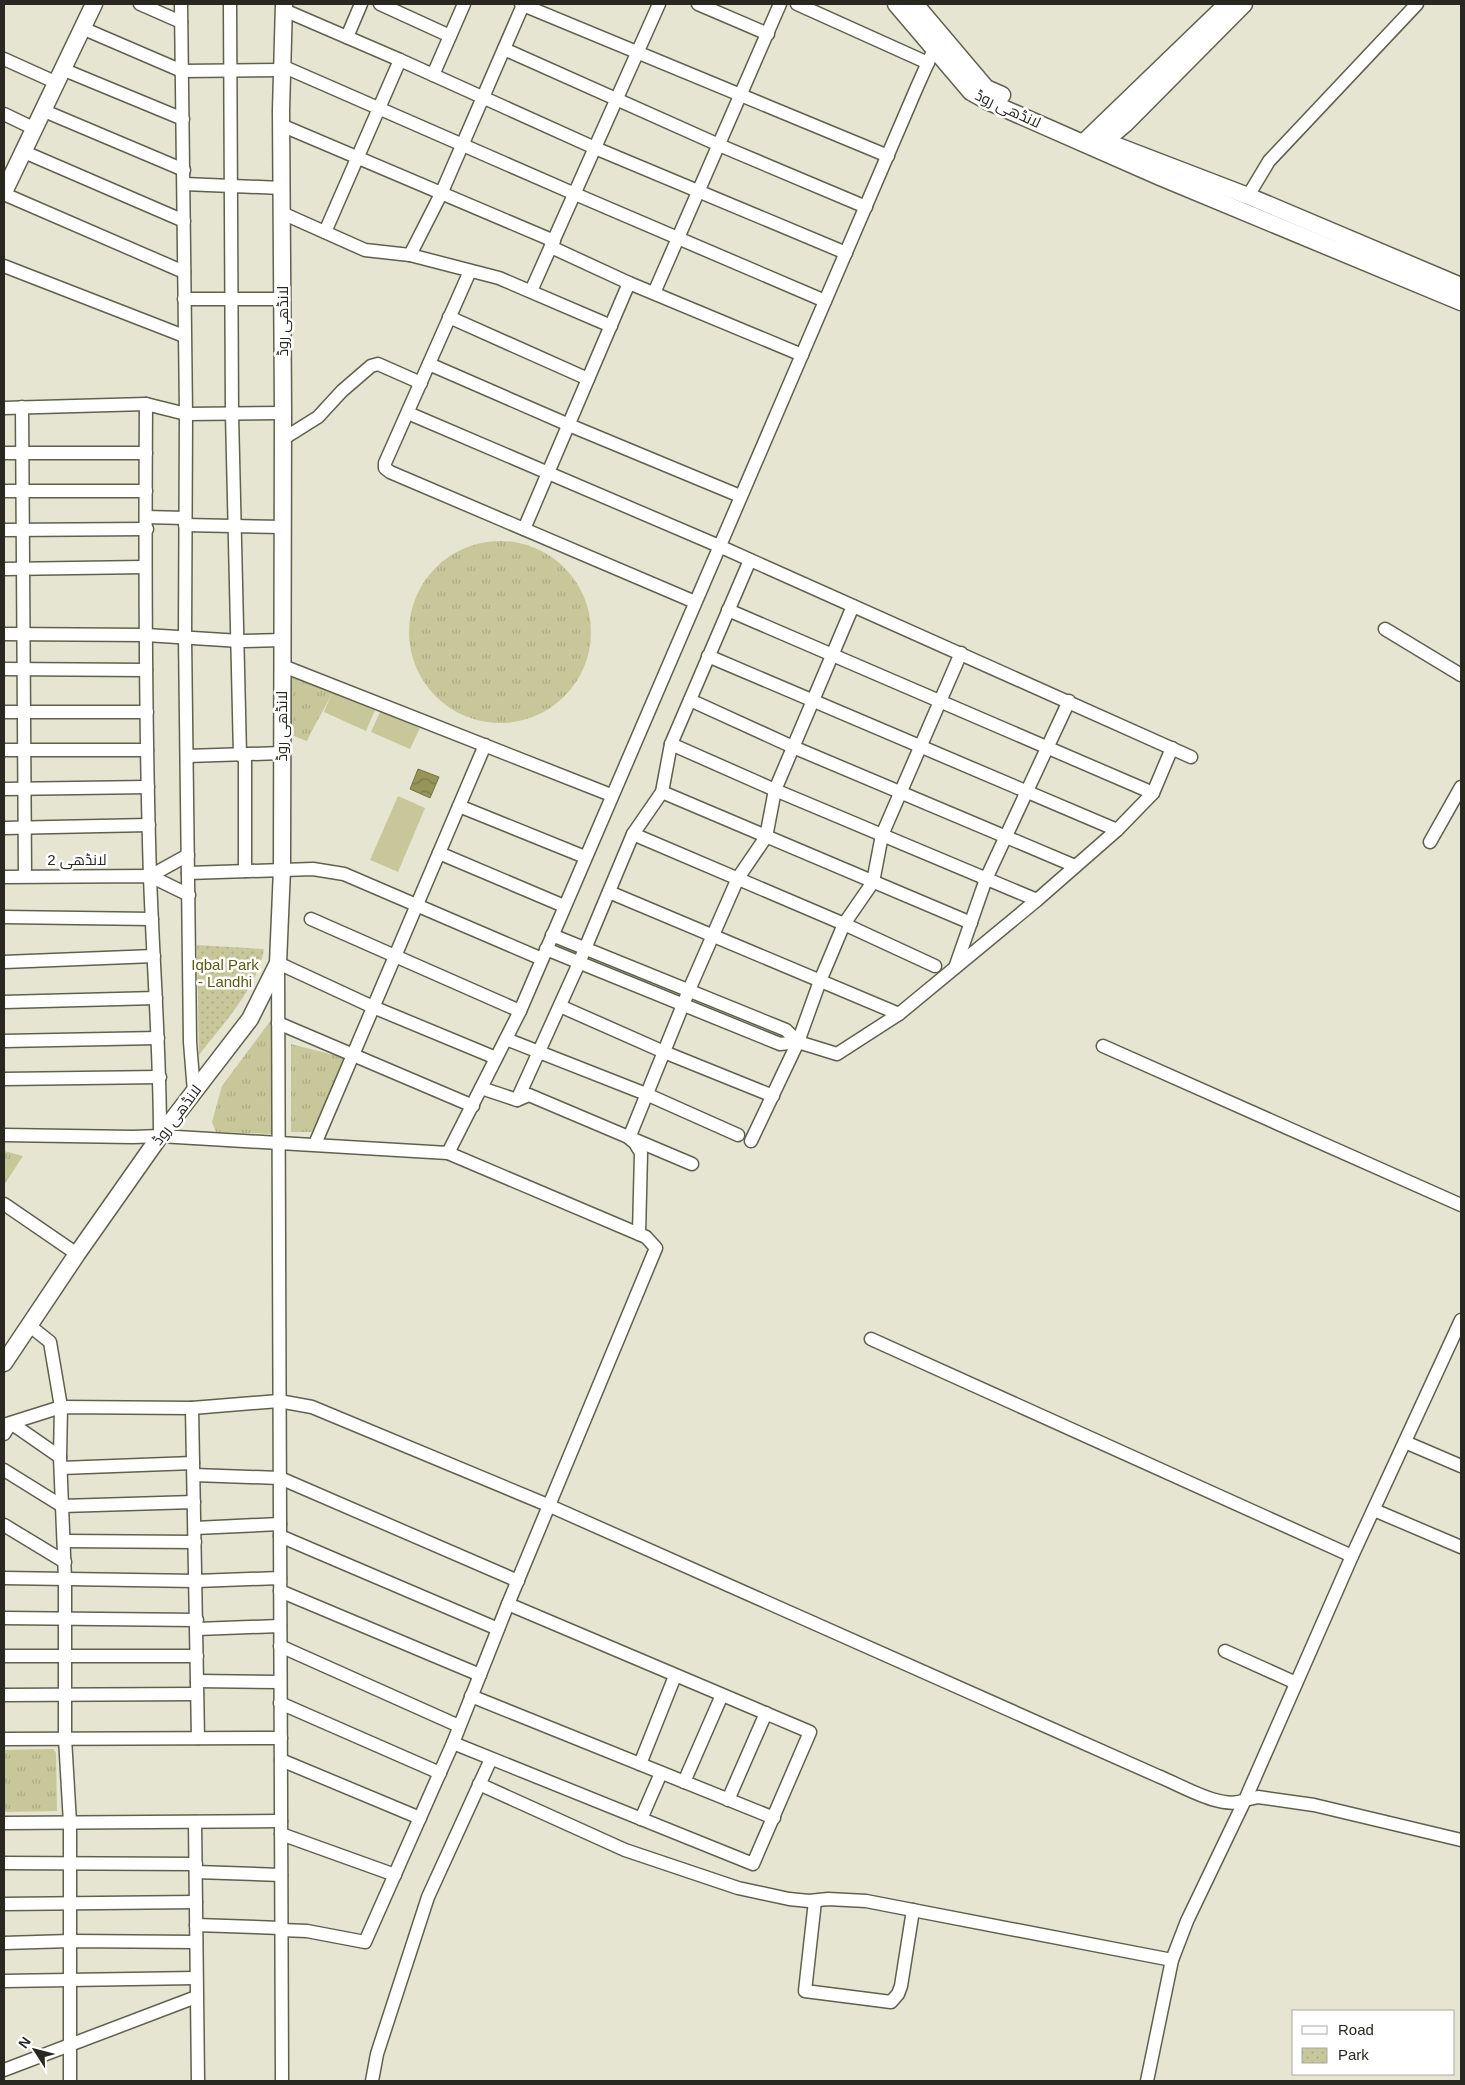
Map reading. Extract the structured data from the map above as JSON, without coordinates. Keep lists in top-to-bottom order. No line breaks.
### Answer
{"streets":{"main road":["لانڈھی روڈ"],"street":["لانڈھی 2"]},"parks":["Iqbal Park - Landhi"],"legend":["Road","Park"],"north":"top left"}
